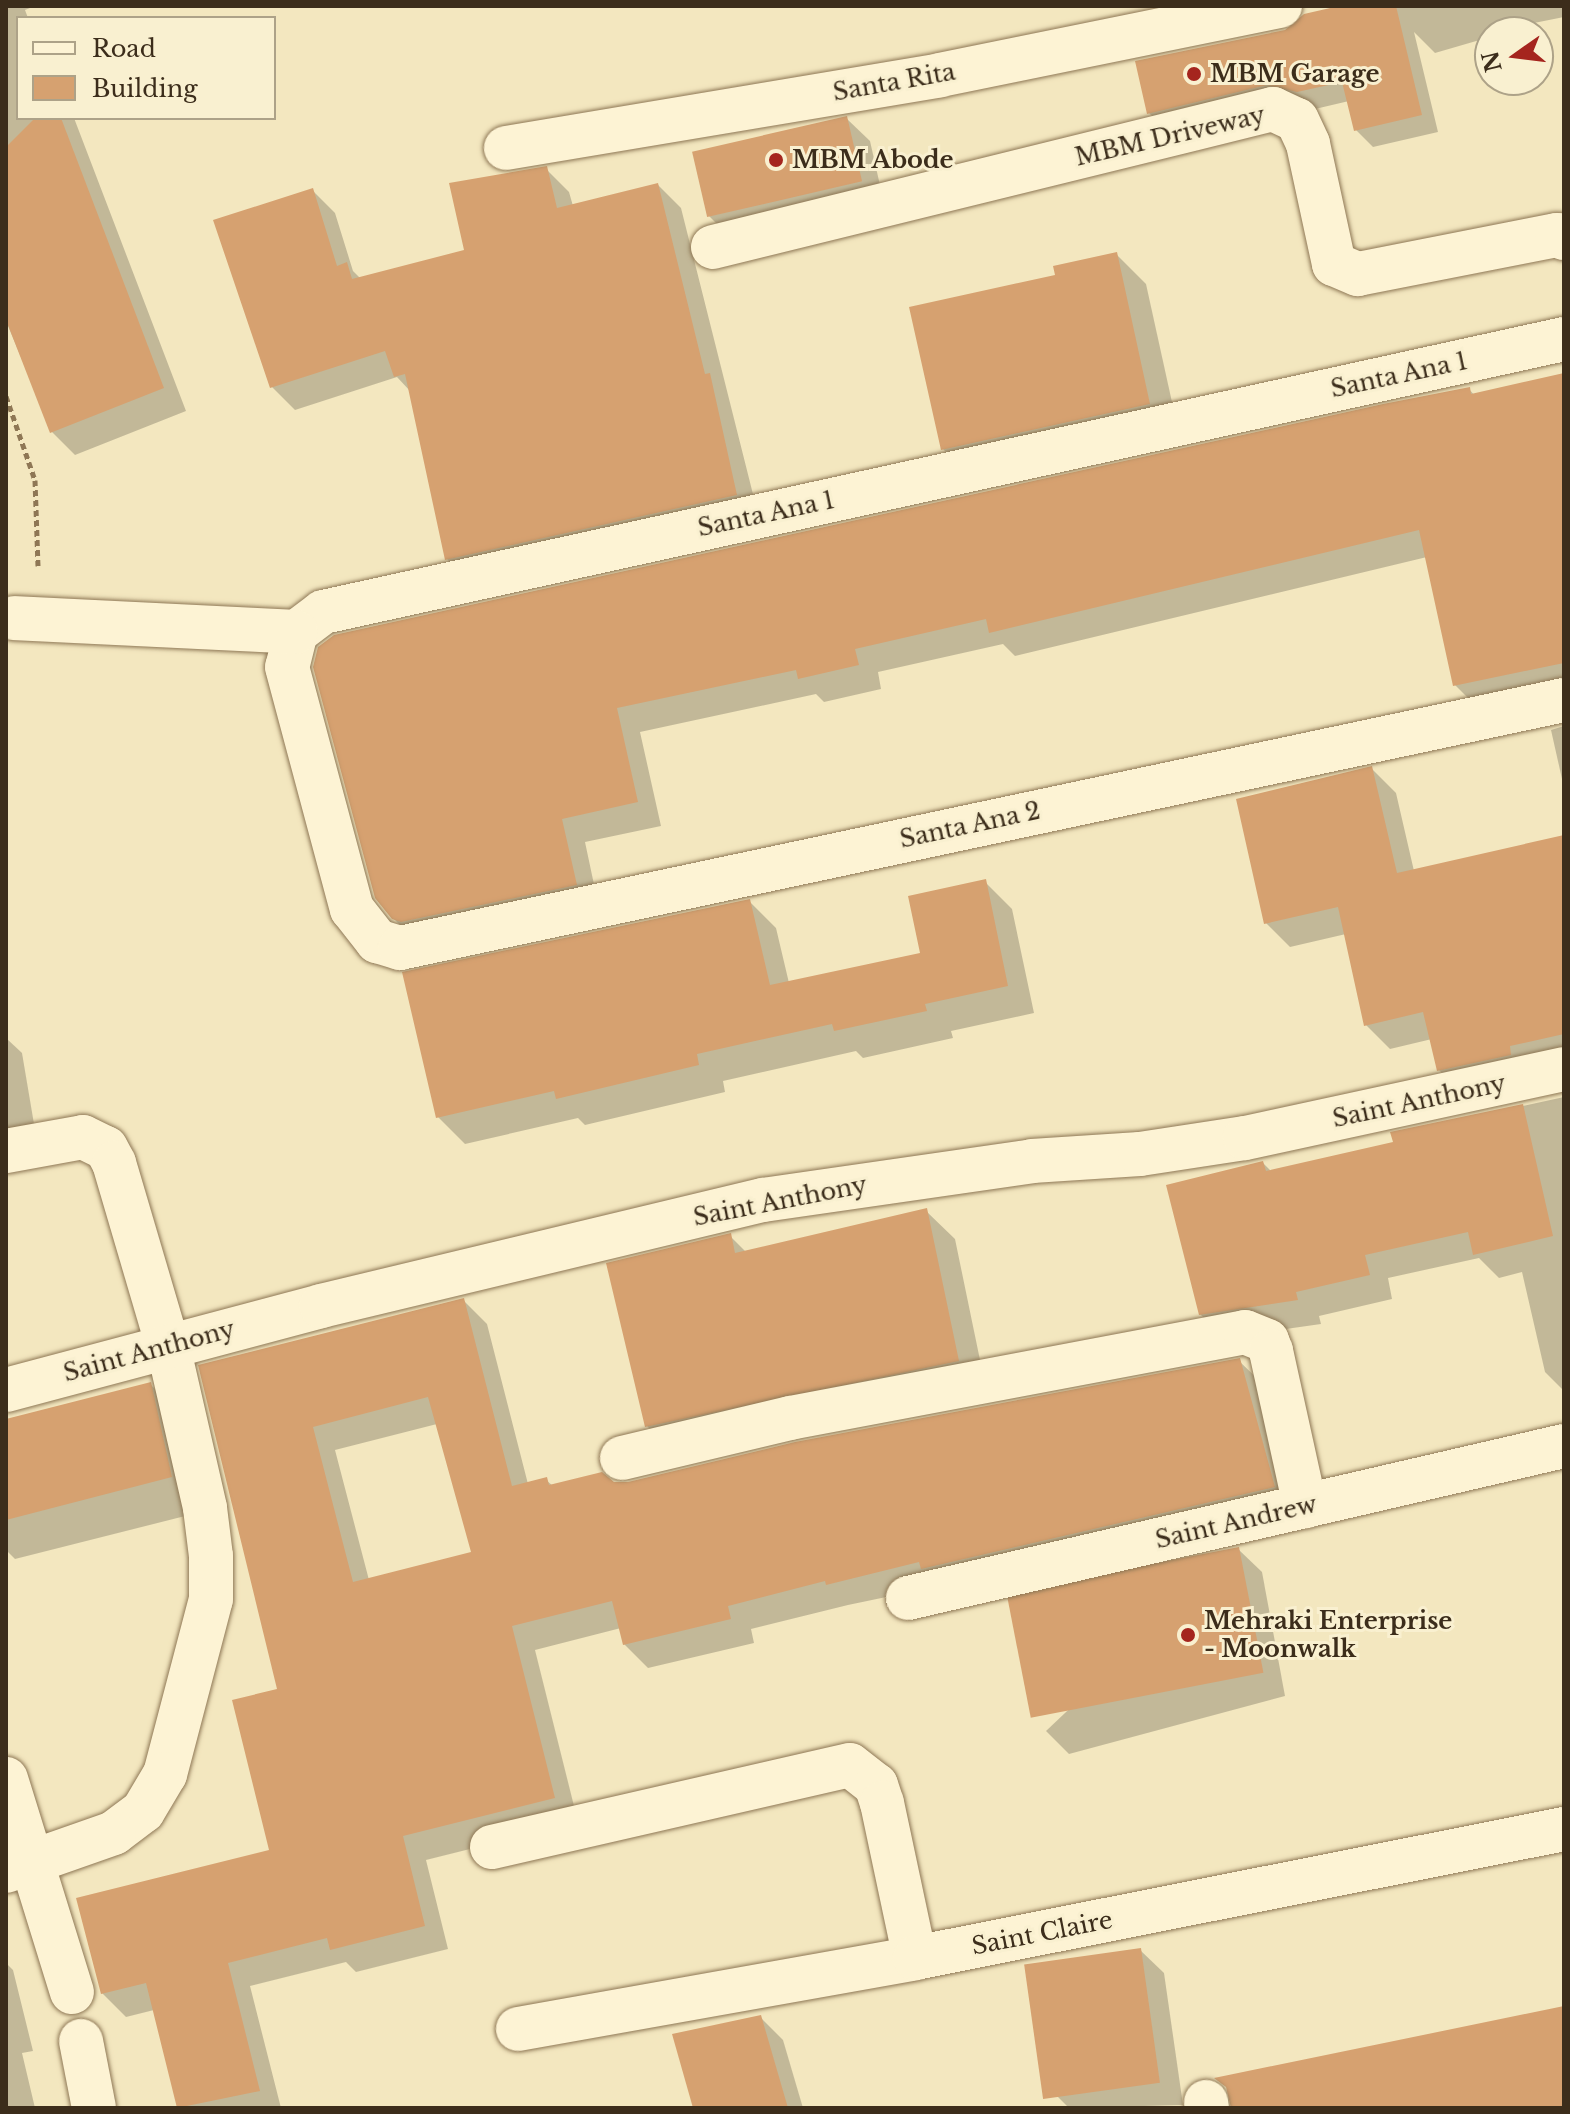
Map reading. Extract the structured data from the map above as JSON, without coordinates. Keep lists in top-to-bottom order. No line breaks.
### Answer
{"streets":{"street":["Santa Rita","MBM Driveway","Santa Ana 1","Santa Ana 2","Saint Anthony","Saint Andrew","Saint Claire"]},"crossings":[["Santa Ana 1","Santa Ana 2"]],"places":["MBM Garage","MBM Abode","Mehraki Enterprise - Moonwalk"],"legend":["Road","Building"],"north":"left"}
